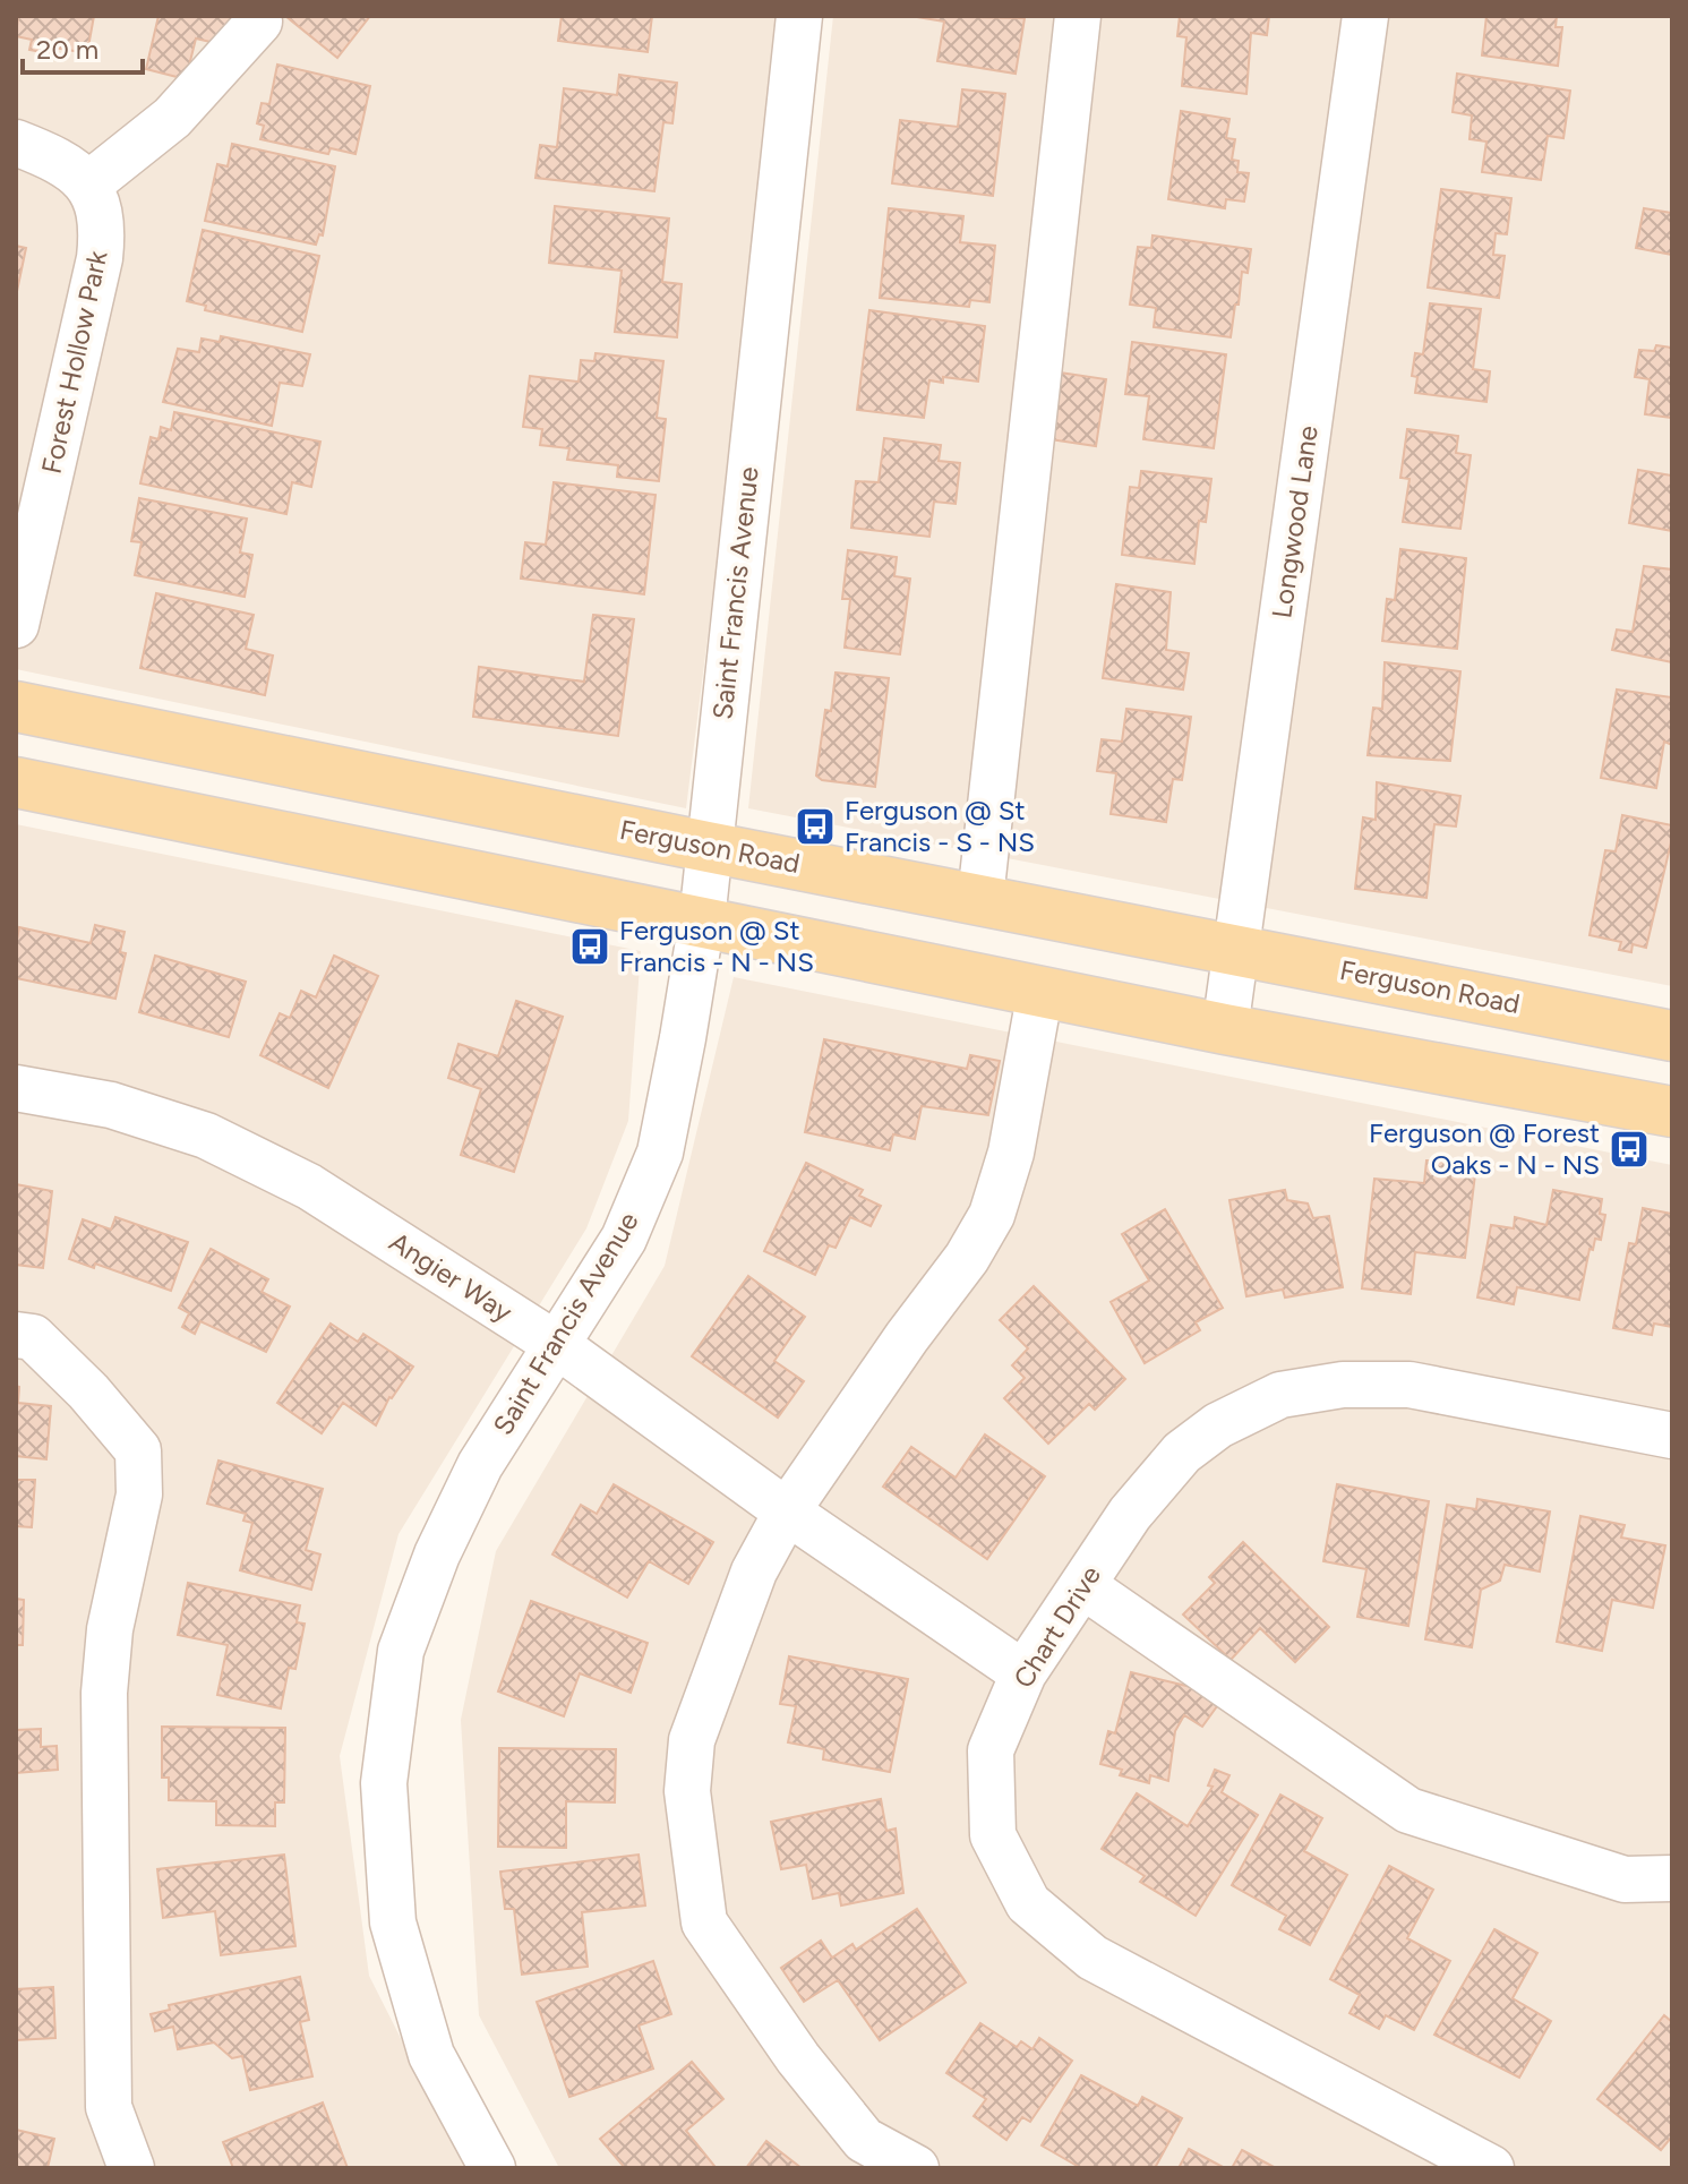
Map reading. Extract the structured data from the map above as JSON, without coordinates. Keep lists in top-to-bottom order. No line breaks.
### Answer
{"streets":{"main road":["Ferguson Road"],"street":["Forest Hollow Park","Longwood Lane","Saint Francis Avenue","Angier Way","Chart Drive"]},"crossings":[["Longwood Lane","Ferguson Road"],["Saint Francis Avenue","Ferguson Road"],["Saint Francis Avenue","Angier Way"],["Angier Way","Chart Drive"]],"places":{"bus stop":["Ferguson @ St Francis - S - NS","Ferguson @ St Francis - N - NS","Ferguson @ Forest Oaks - N - NS"]},"scale_bar":"20 m"}
